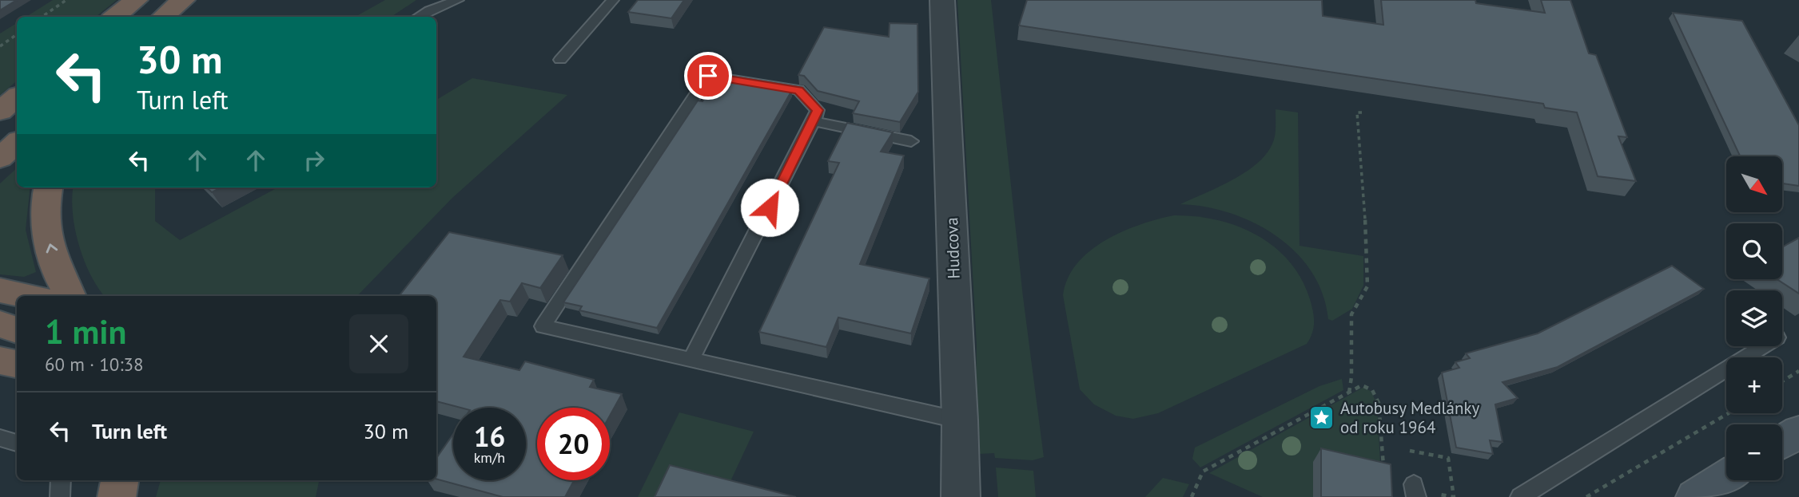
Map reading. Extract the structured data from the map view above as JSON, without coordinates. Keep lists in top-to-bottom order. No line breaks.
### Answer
{"streets":{"street":["Hudcova"]},"places":{"place":["Autobusy Medlánky od roku 1964"]},"north":"bottom right","page":{"turn":["30 m","Turn left"],"map_buttons":["+","−"],"heading":["1 min","60 m · 10:38"],"list":[{"name":"Turn left","value":"30 m"}],"speed":"16 km/h","limit":"20"}}
